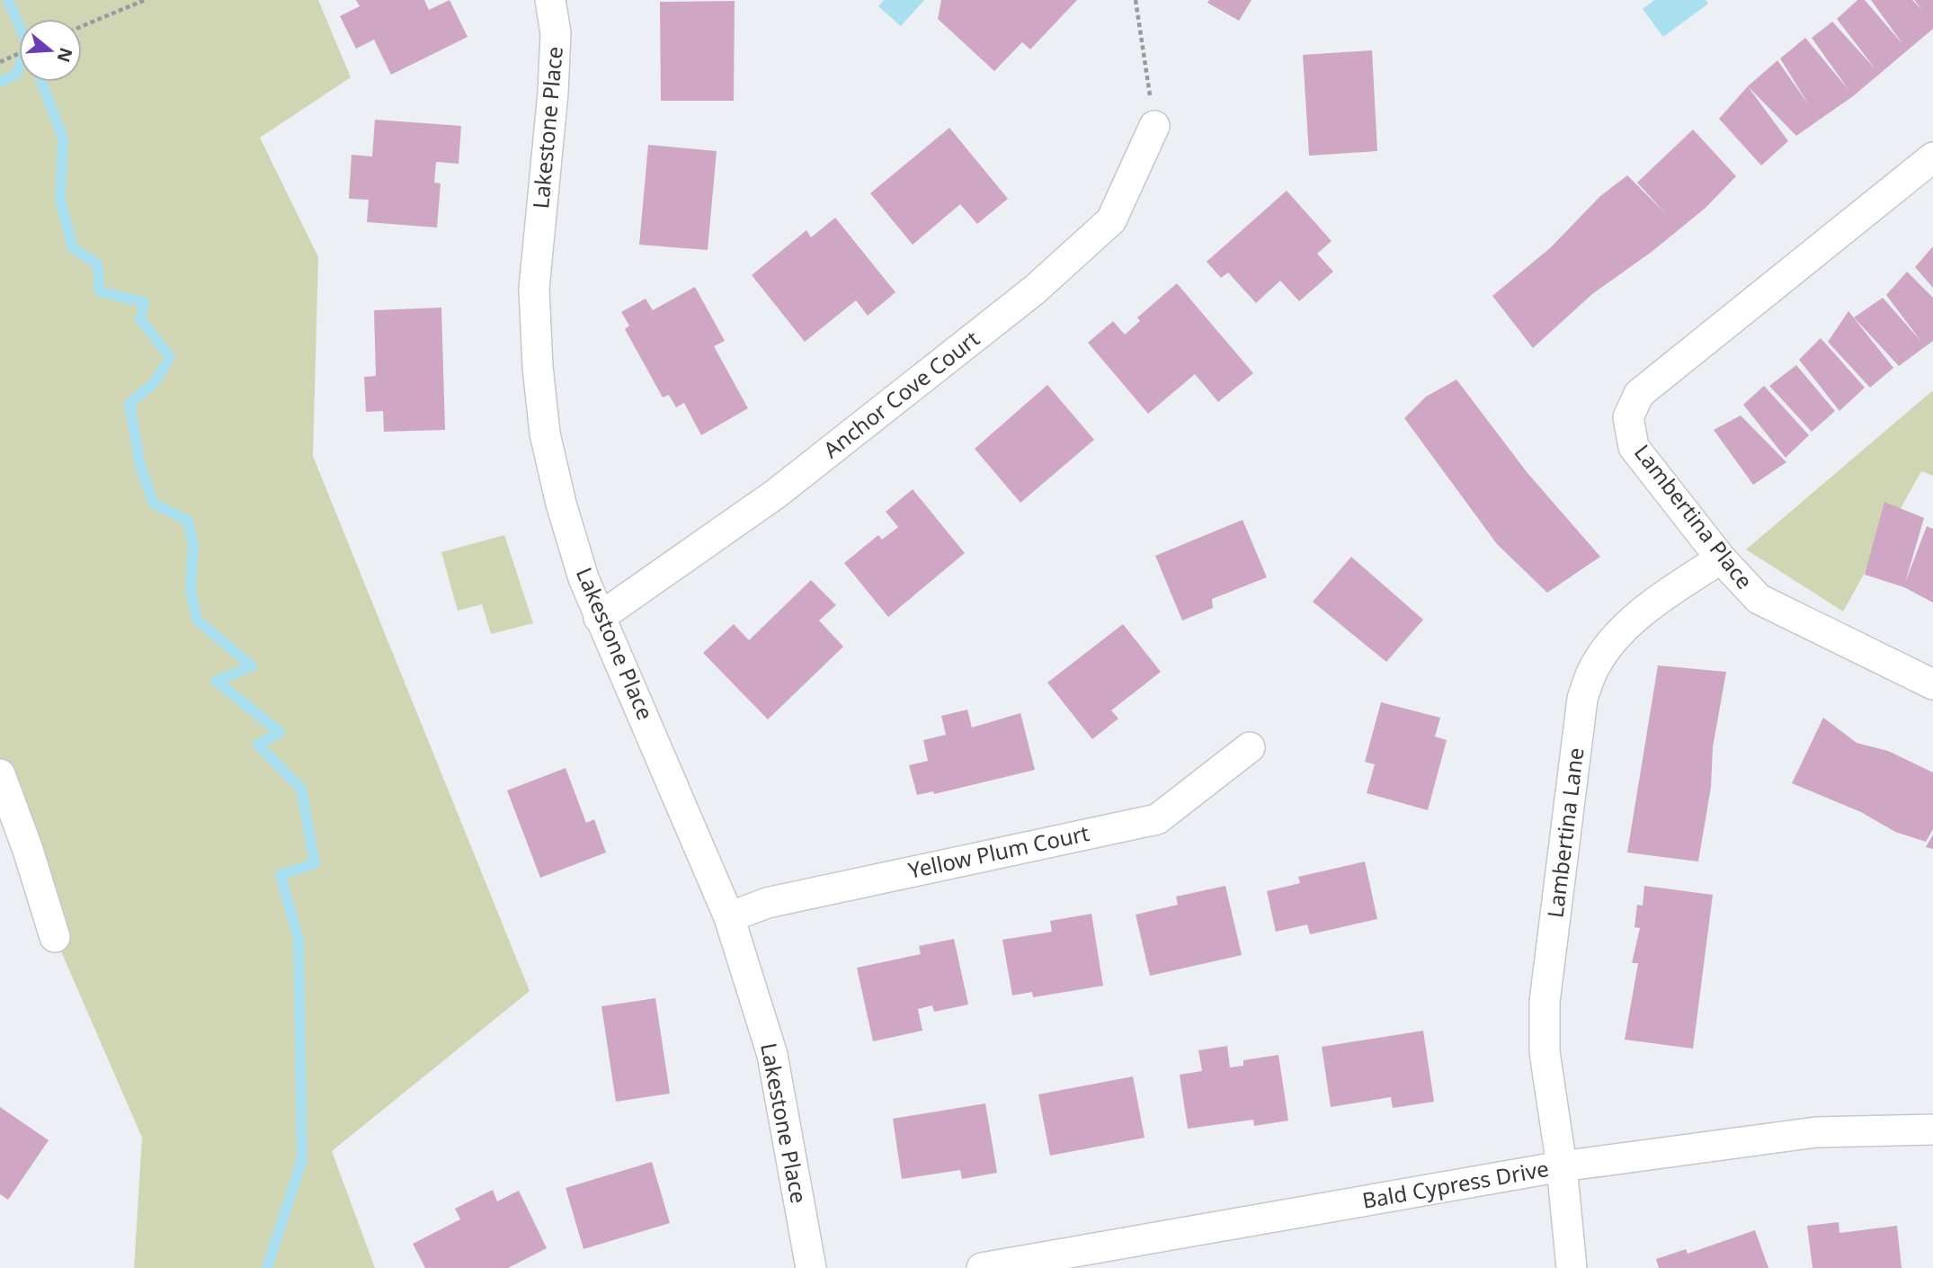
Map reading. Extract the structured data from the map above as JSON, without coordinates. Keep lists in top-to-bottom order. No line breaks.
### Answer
{"streets":{"street":["Lakestone Place","Anchor Cove Court","Lambertina Place","Lambertina Lane","Yellow Plum Court","Bald Cypress Drive"]},"crossings":[["Lakestone Place","Anchor Cove Court"],["Lakestone Place","Yellow Plum Court"],["Lambertina Place","Lambertina Lane"],["Lambertina Lane","Bald Cypress Drive"]],"north":"right"}
